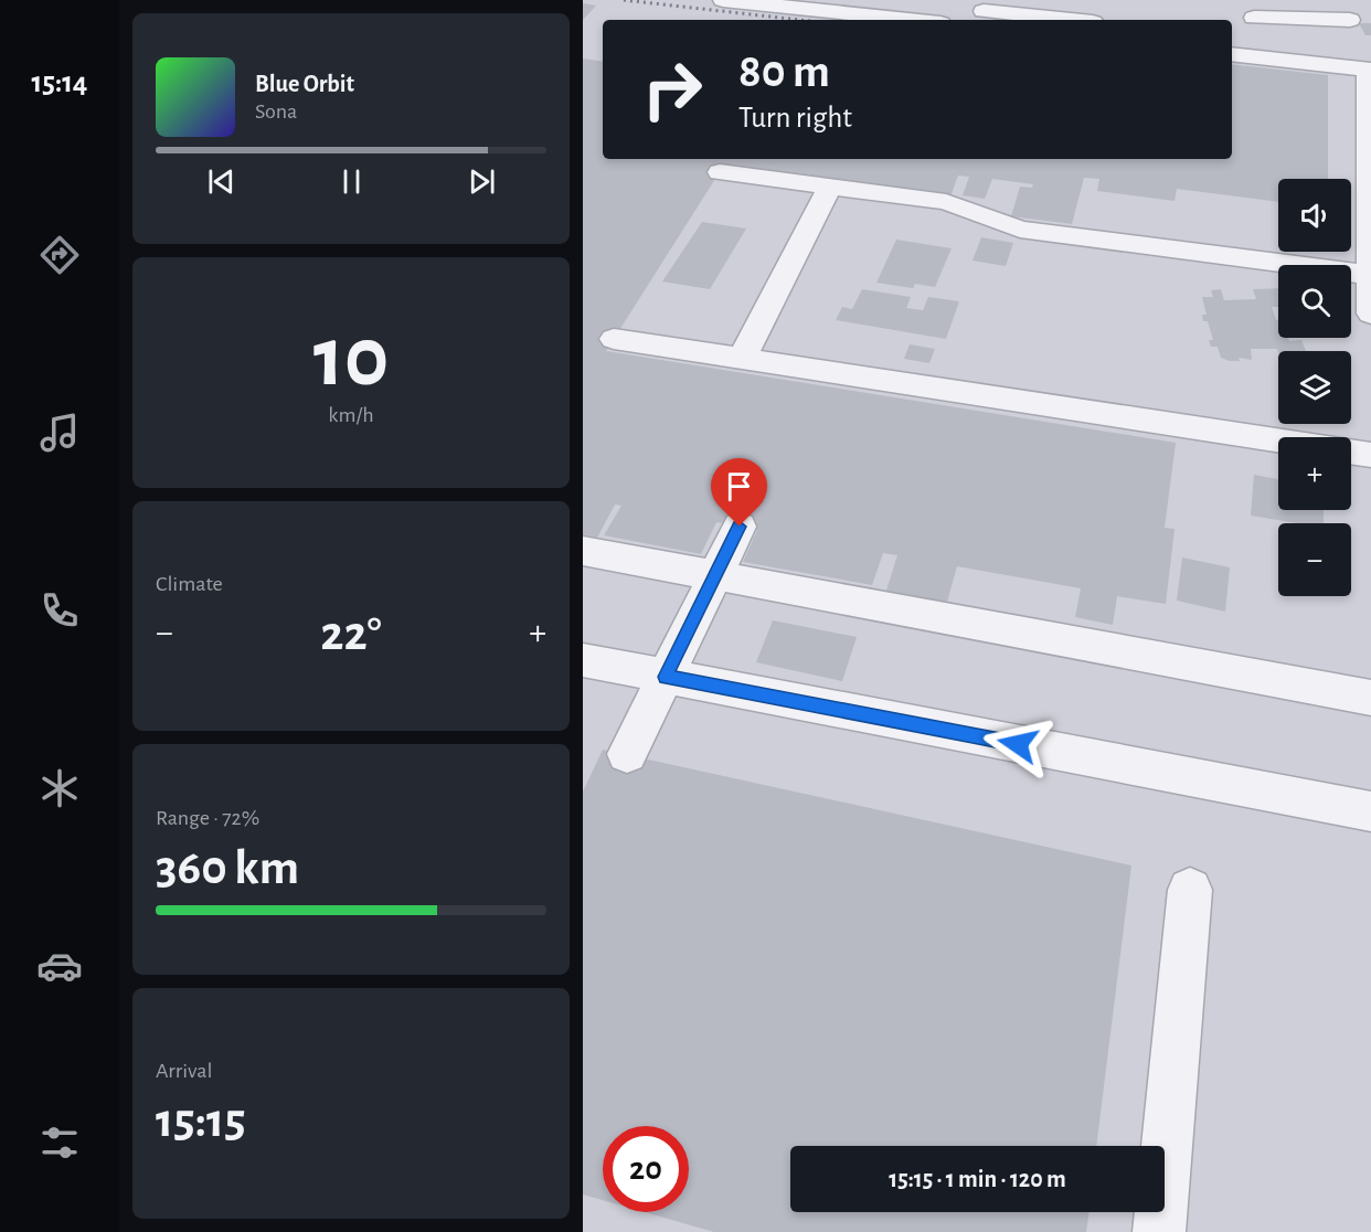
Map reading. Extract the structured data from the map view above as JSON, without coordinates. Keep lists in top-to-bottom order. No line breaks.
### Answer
{"page":{"tabs":"15:14","turn":["80 m","Turn right"],"song":["Blue Orbit","Sona"],"map_buttons":["+","−"],"tile":[["10","km/h"],"Climate",["Range · 72%","360 km"],["Arrival","15:15"]],"heat":["−","22°","+"],"limit":"20","trip":"15:15 · 1 min · 120 m"}}
